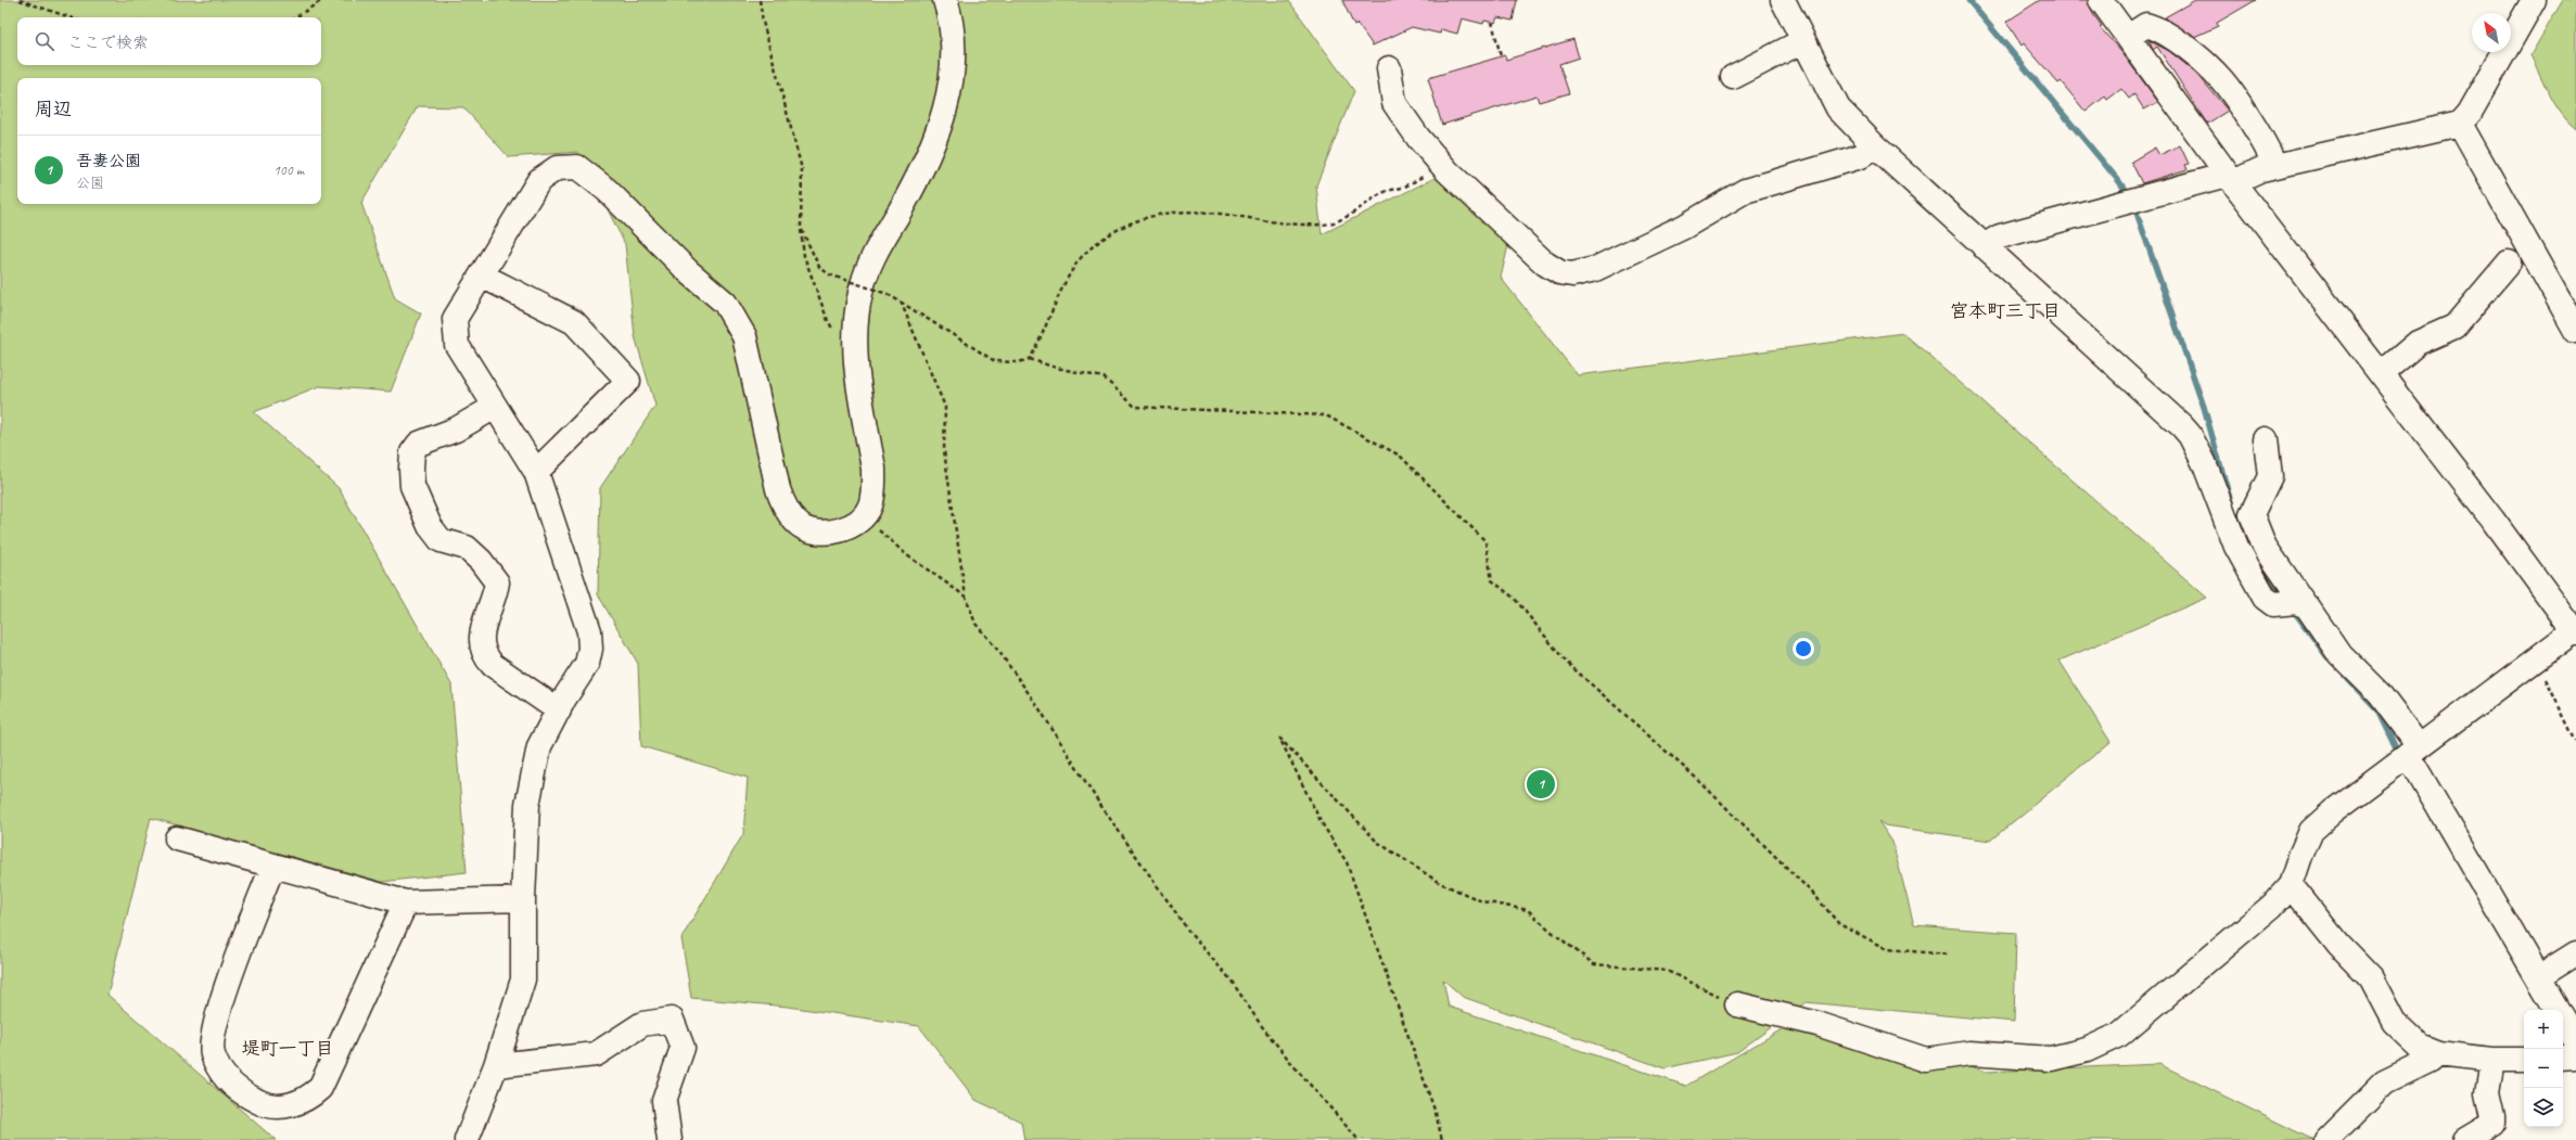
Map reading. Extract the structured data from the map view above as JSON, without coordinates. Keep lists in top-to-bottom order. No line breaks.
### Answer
{"districts":["宮本町三丁目","堤町一丁目"],"north":"top left","page":{"search":"ここで検索","heading":"周辺","list":[{"mark":"1","name":"吾妻公園","note":"公園","value":"100 m"}],"pins":"1","map_buttons":["+","−"]}}
